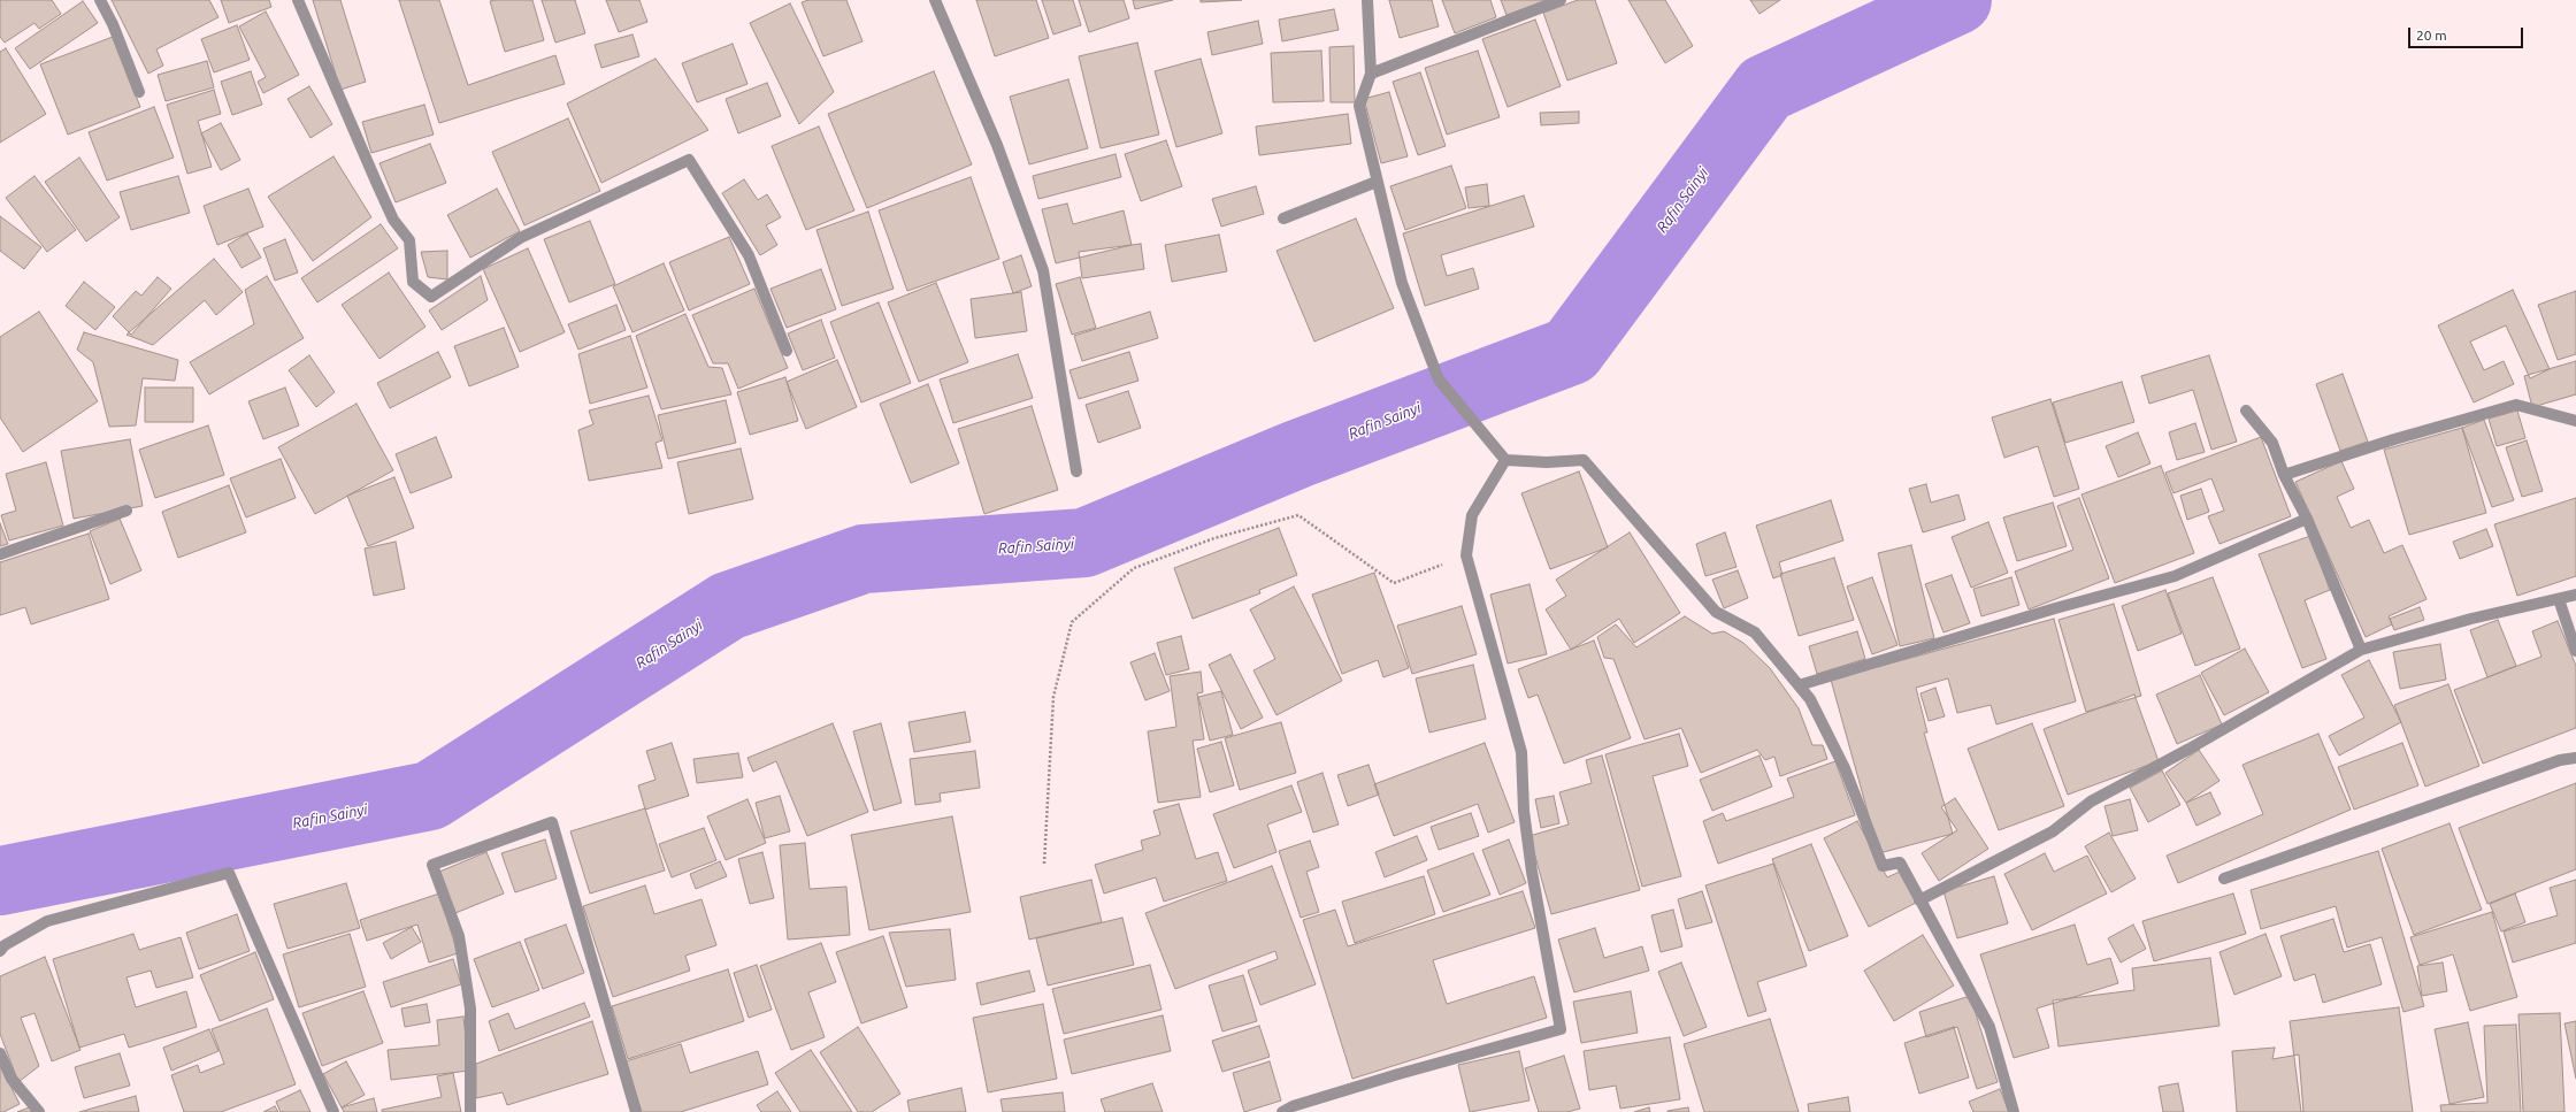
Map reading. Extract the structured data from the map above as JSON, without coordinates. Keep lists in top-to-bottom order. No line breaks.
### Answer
{"water":["Rafin Sainyi"],"scale_bar":"20 m"}
